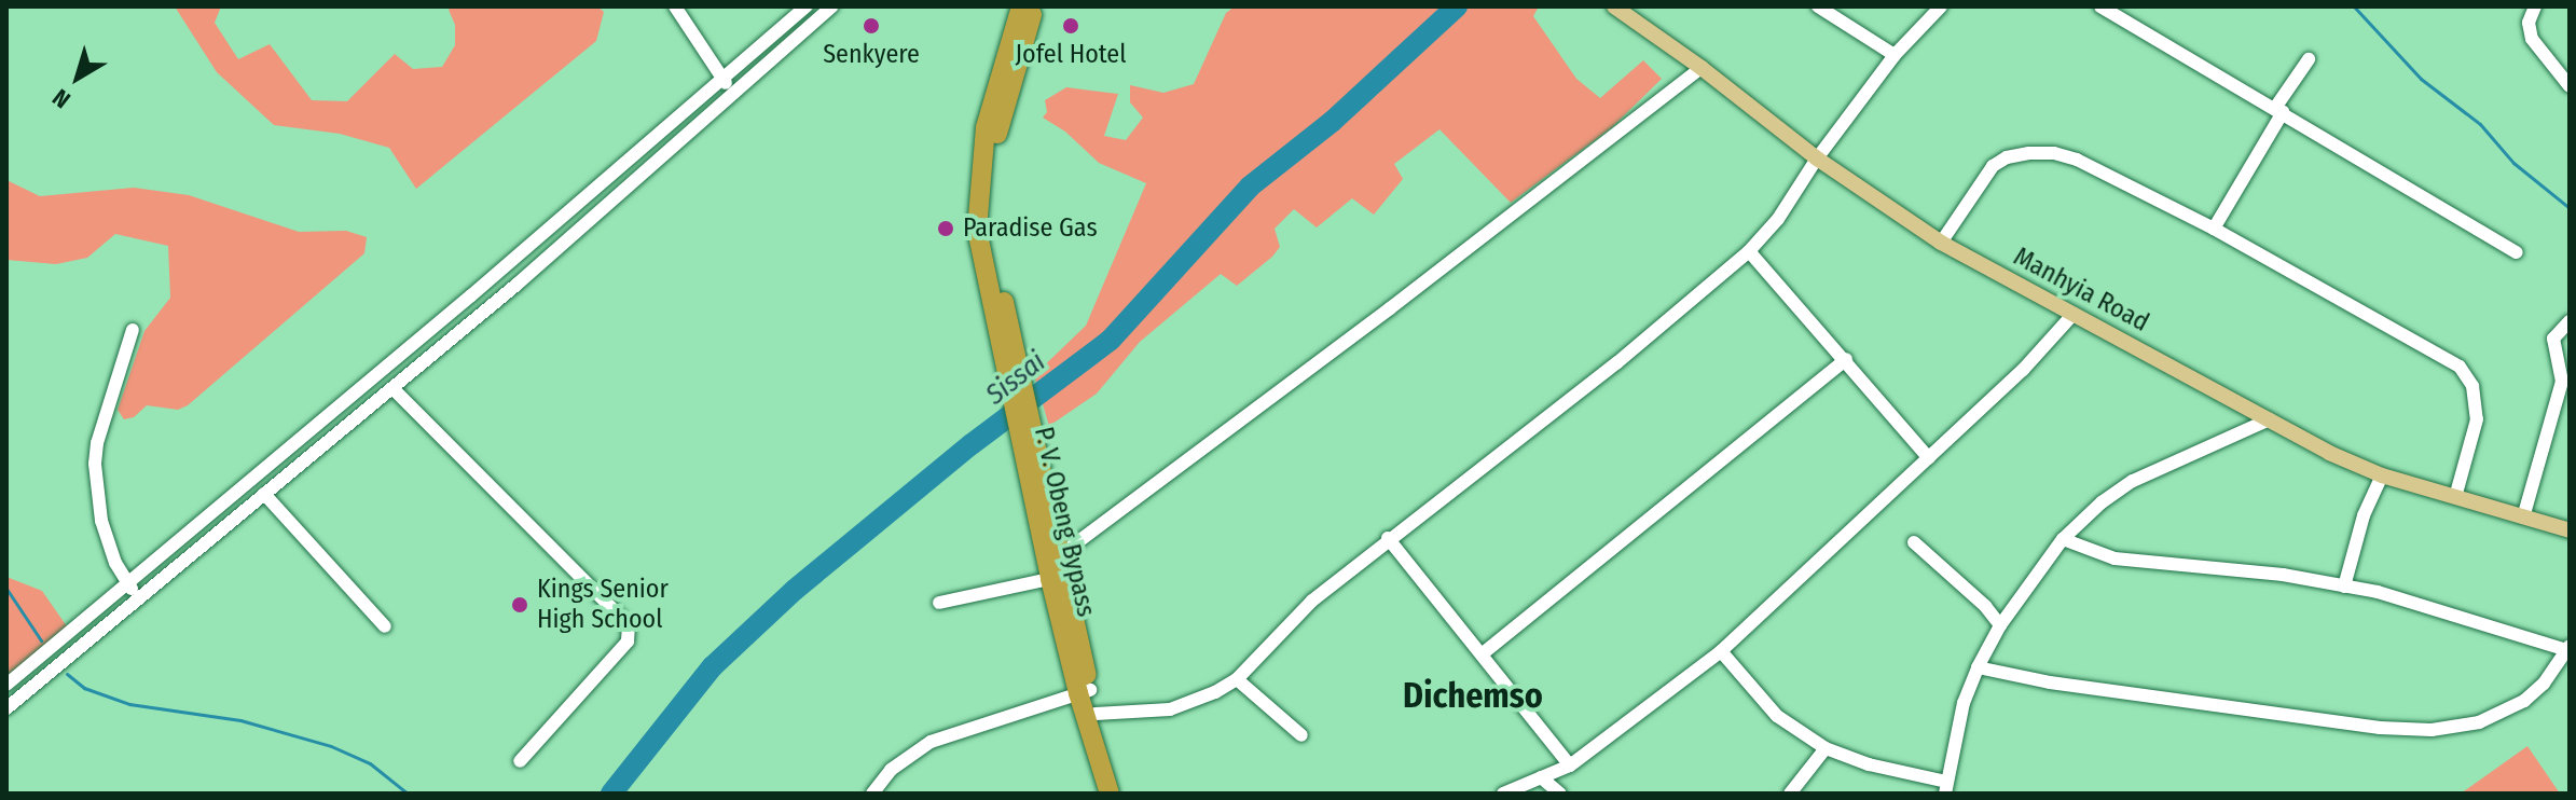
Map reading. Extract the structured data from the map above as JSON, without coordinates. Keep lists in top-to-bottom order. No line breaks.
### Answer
{"streets":{"highway":["P. V. Obeng Bypass"],"main road":["Manhyia Road"]},"districts":["Dichemso"],"water":["Sissai"],"places":["Senkyere","Jofel Hotel","Paradise Gas","Kings Senior High School"],"north":"bottom left"}
